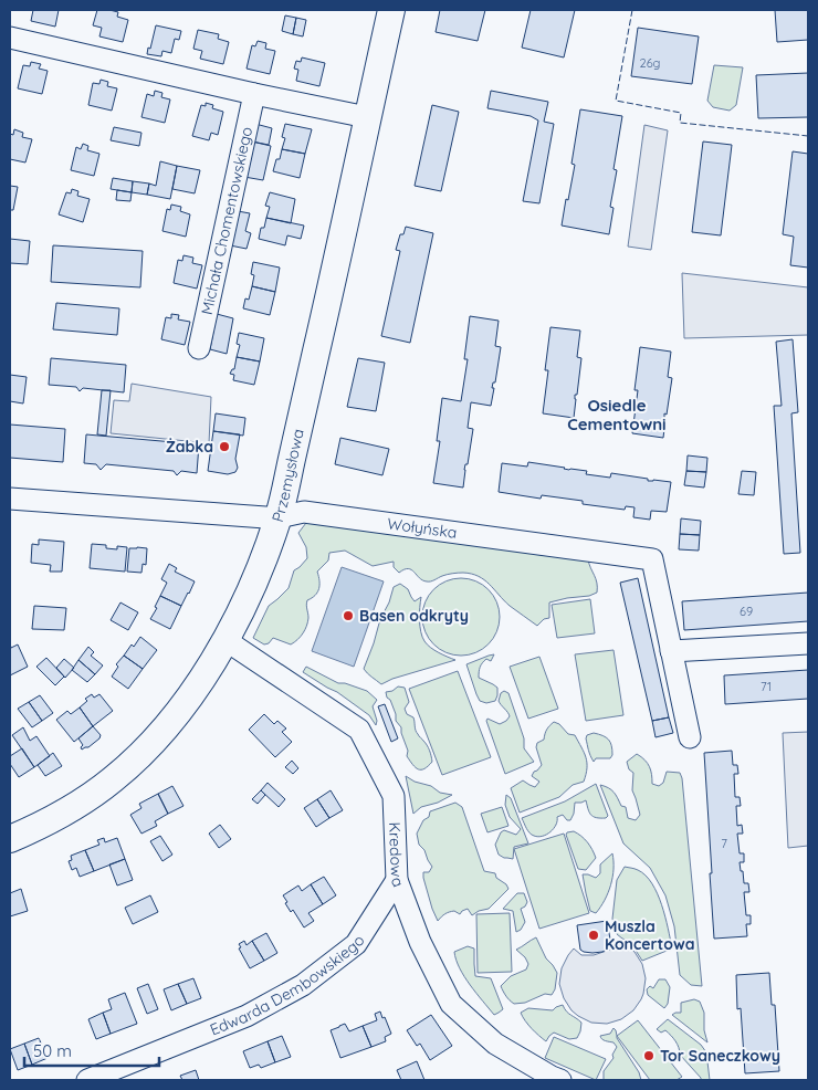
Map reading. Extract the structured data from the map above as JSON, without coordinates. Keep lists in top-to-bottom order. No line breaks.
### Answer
{"streets":{"main road":["Przemysłowa"],"street":["Michała Chomentowskiego","Wołyńska","Kredowa","Edwarda Dembowskiego"]},"crossings":[["Przemysłowa","Wołyńska"],["Przemysłowa","Kredowa"],["Kredowa","Edwarda Dembowskiego"]],"districts":["Osiedle Cementowni"],"places":["Żabka","Basen odkryty","Muszla Koncertowa","Tor Saneczkowy"],"house_numbers":["26g","69","71","7"],"scale_bar":"50 m"}
